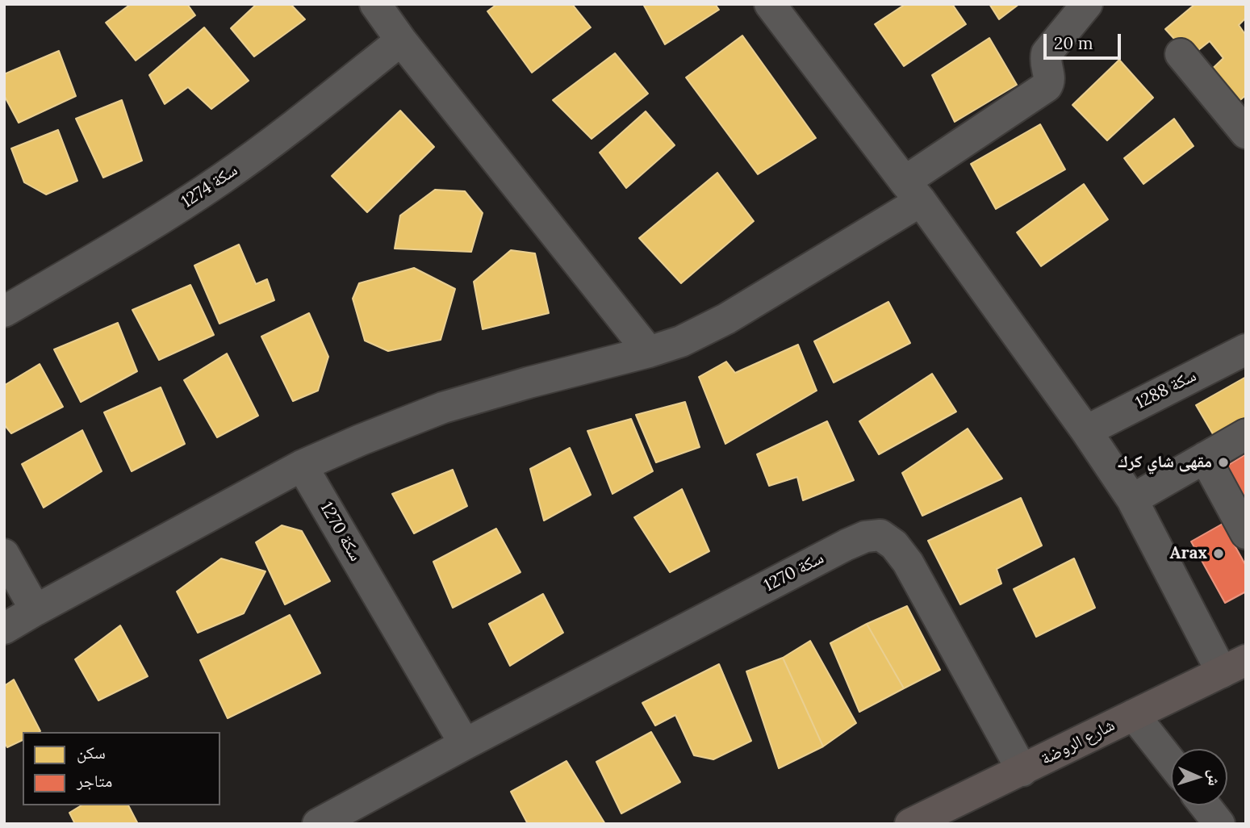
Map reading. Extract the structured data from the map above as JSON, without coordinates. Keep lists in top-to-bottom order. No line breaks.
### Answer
{"streets":{"main road":["شارع الروضة"],"street":["سكة 1274","سكة 1288","سكة 1270"]},"crossings":[["سكة 1270","شارع الروضة"]],"places":["مقهى شاي كرك","Arax"],"legend":["سكن","متاجر"],"scale_bar":"20 m","north":"right"}
